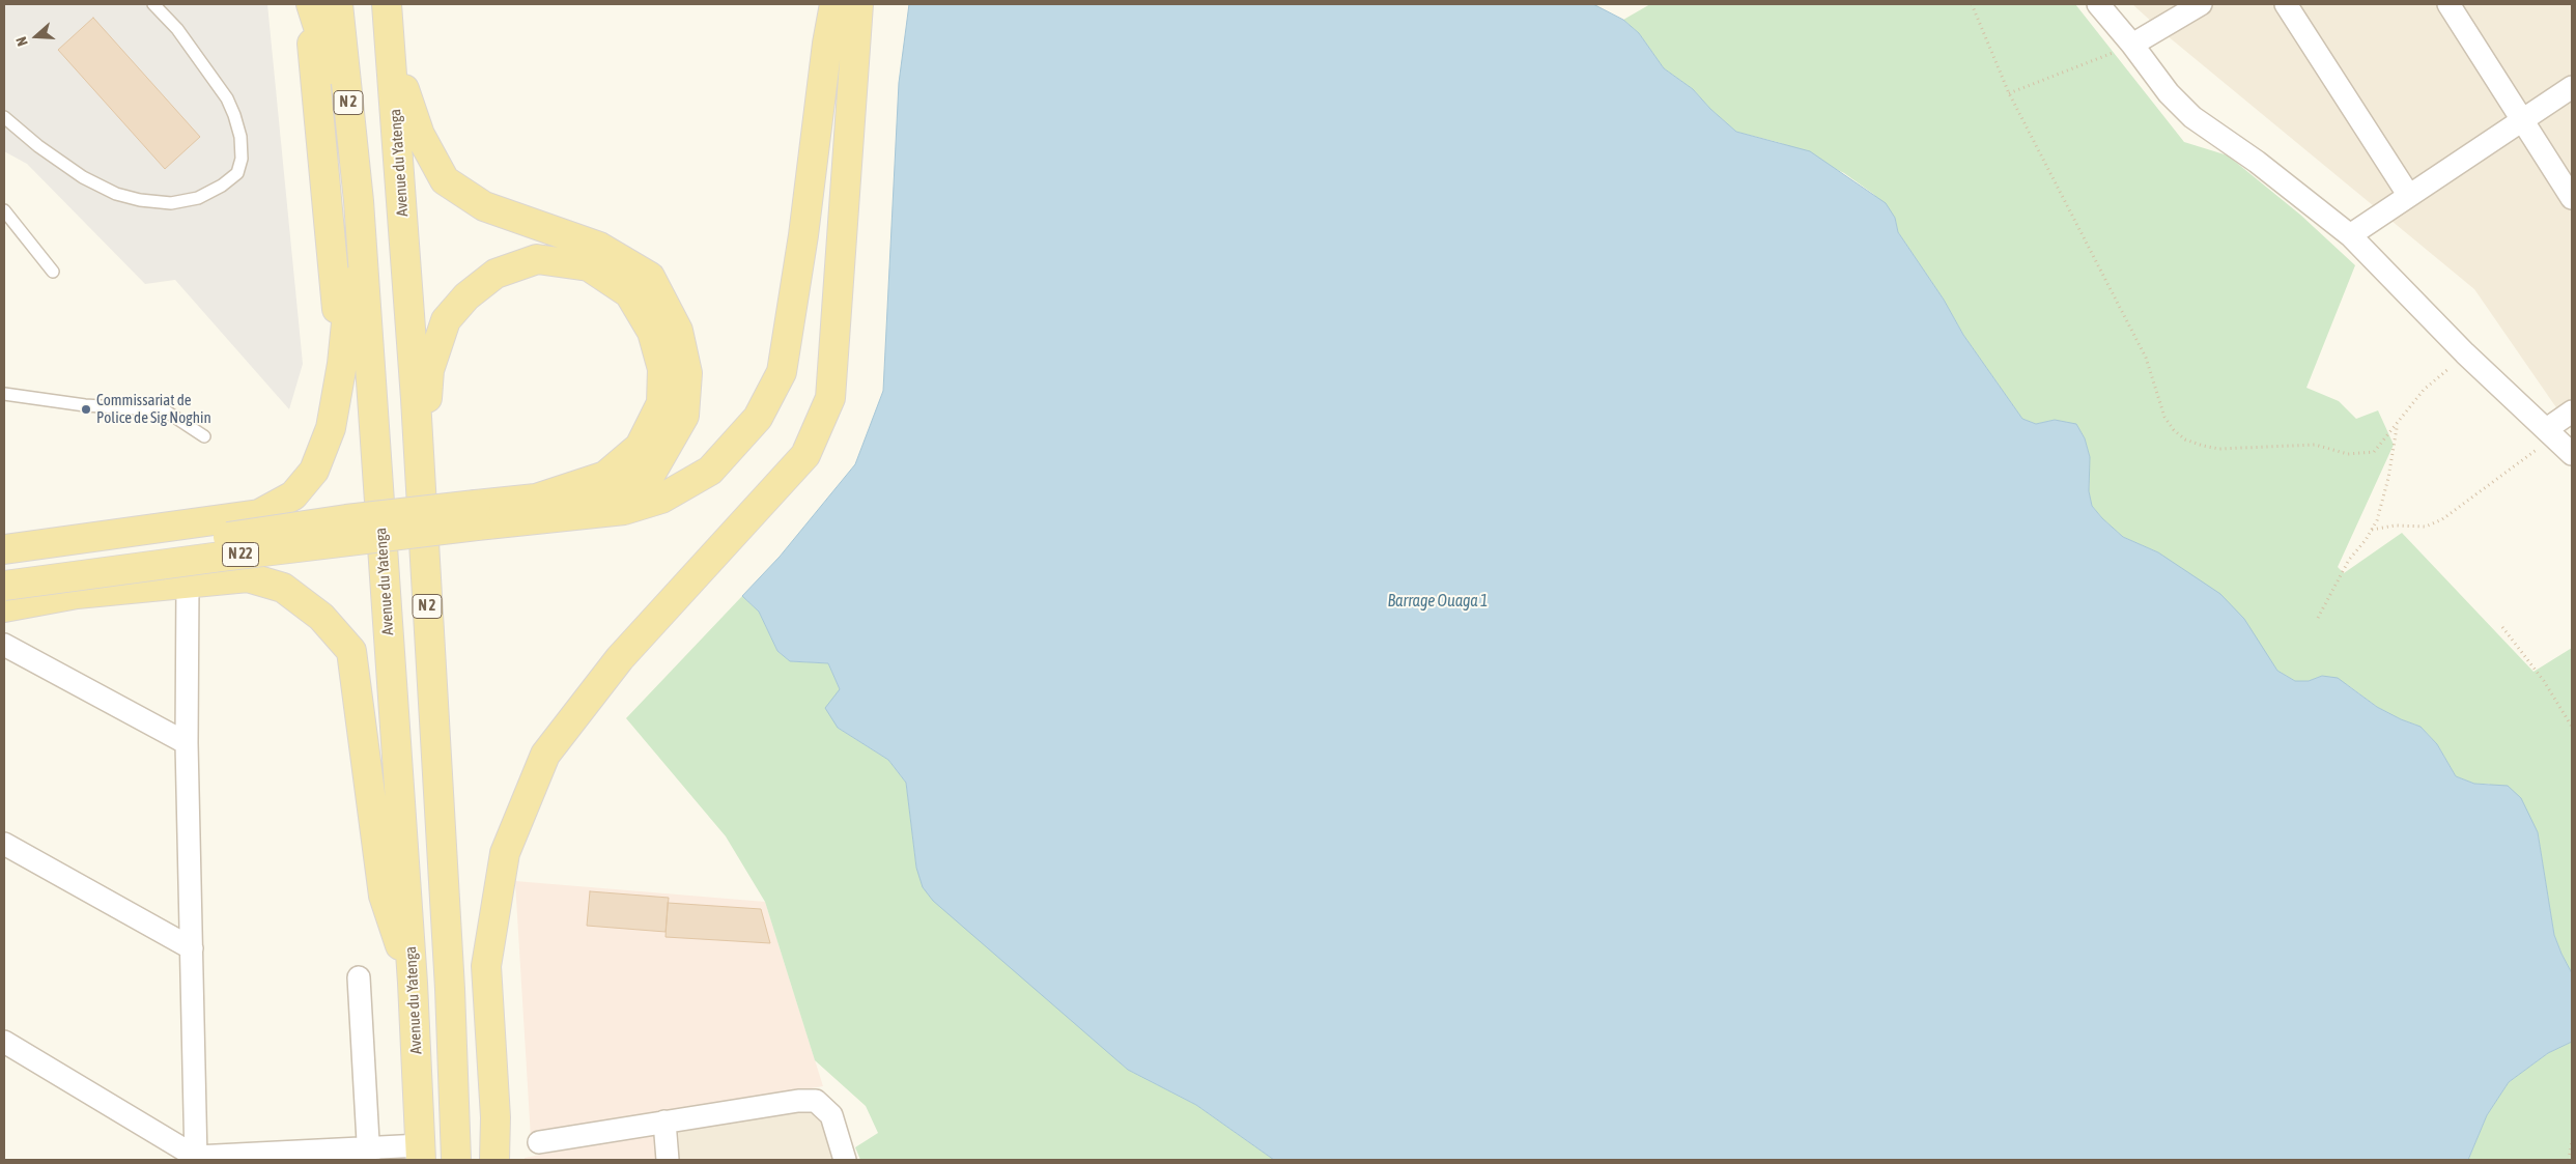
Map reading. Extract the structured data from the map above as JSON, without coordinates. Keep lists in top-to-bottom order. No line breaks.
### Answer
{"streets":{"main road":["N 2","Avenue du Yatenga","N 22"]},"water":["Barrage Ouaga 1"],"places":["Commissariat de Police de Sig Noghin"],"north":"left"}
